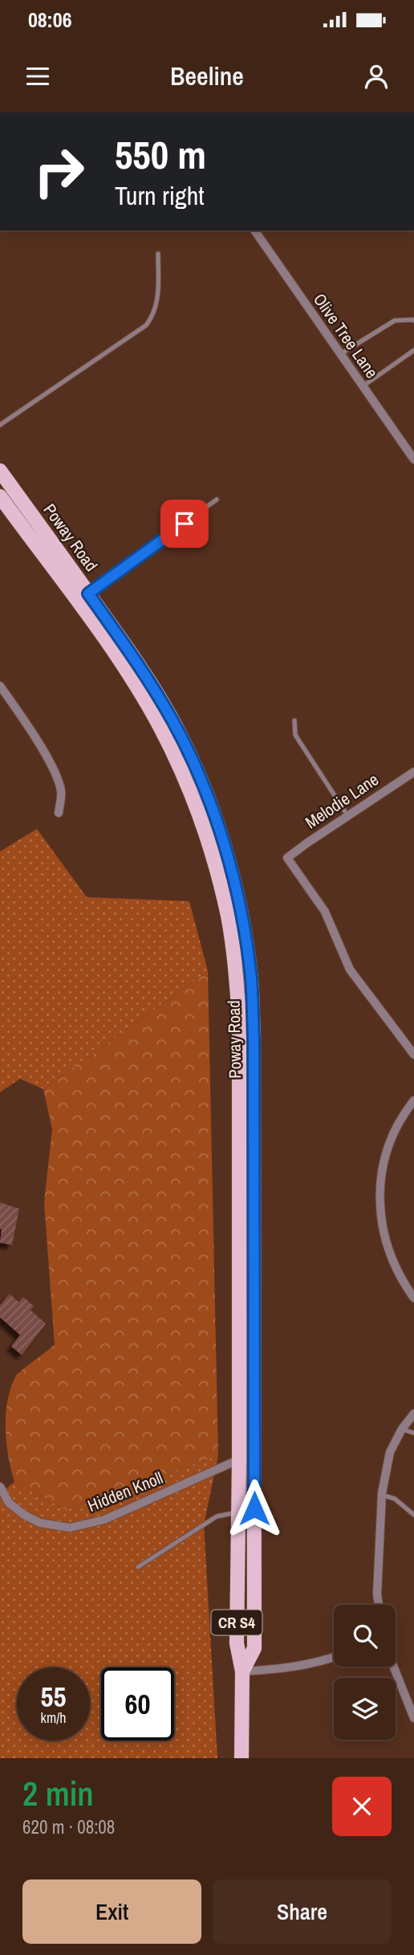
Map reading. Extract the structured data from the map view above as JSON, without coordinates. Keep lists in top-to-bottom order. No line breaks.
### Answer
{"streets":{"main road":["Poway Road","CR S4"],"street":["Olive Tree Lane","Melodie Lane","Hidden Knoll"]},"crossings":[["Poway Road","Hidden Knoll"]],"page":{"status":"08:06","header":"Beeline","turn":["550 m","Turn right"],"speed":"55 km/h","limit":"60","heading":["2 min","620 m · 08:08"],"buttons":["Exit","Share"]}}
